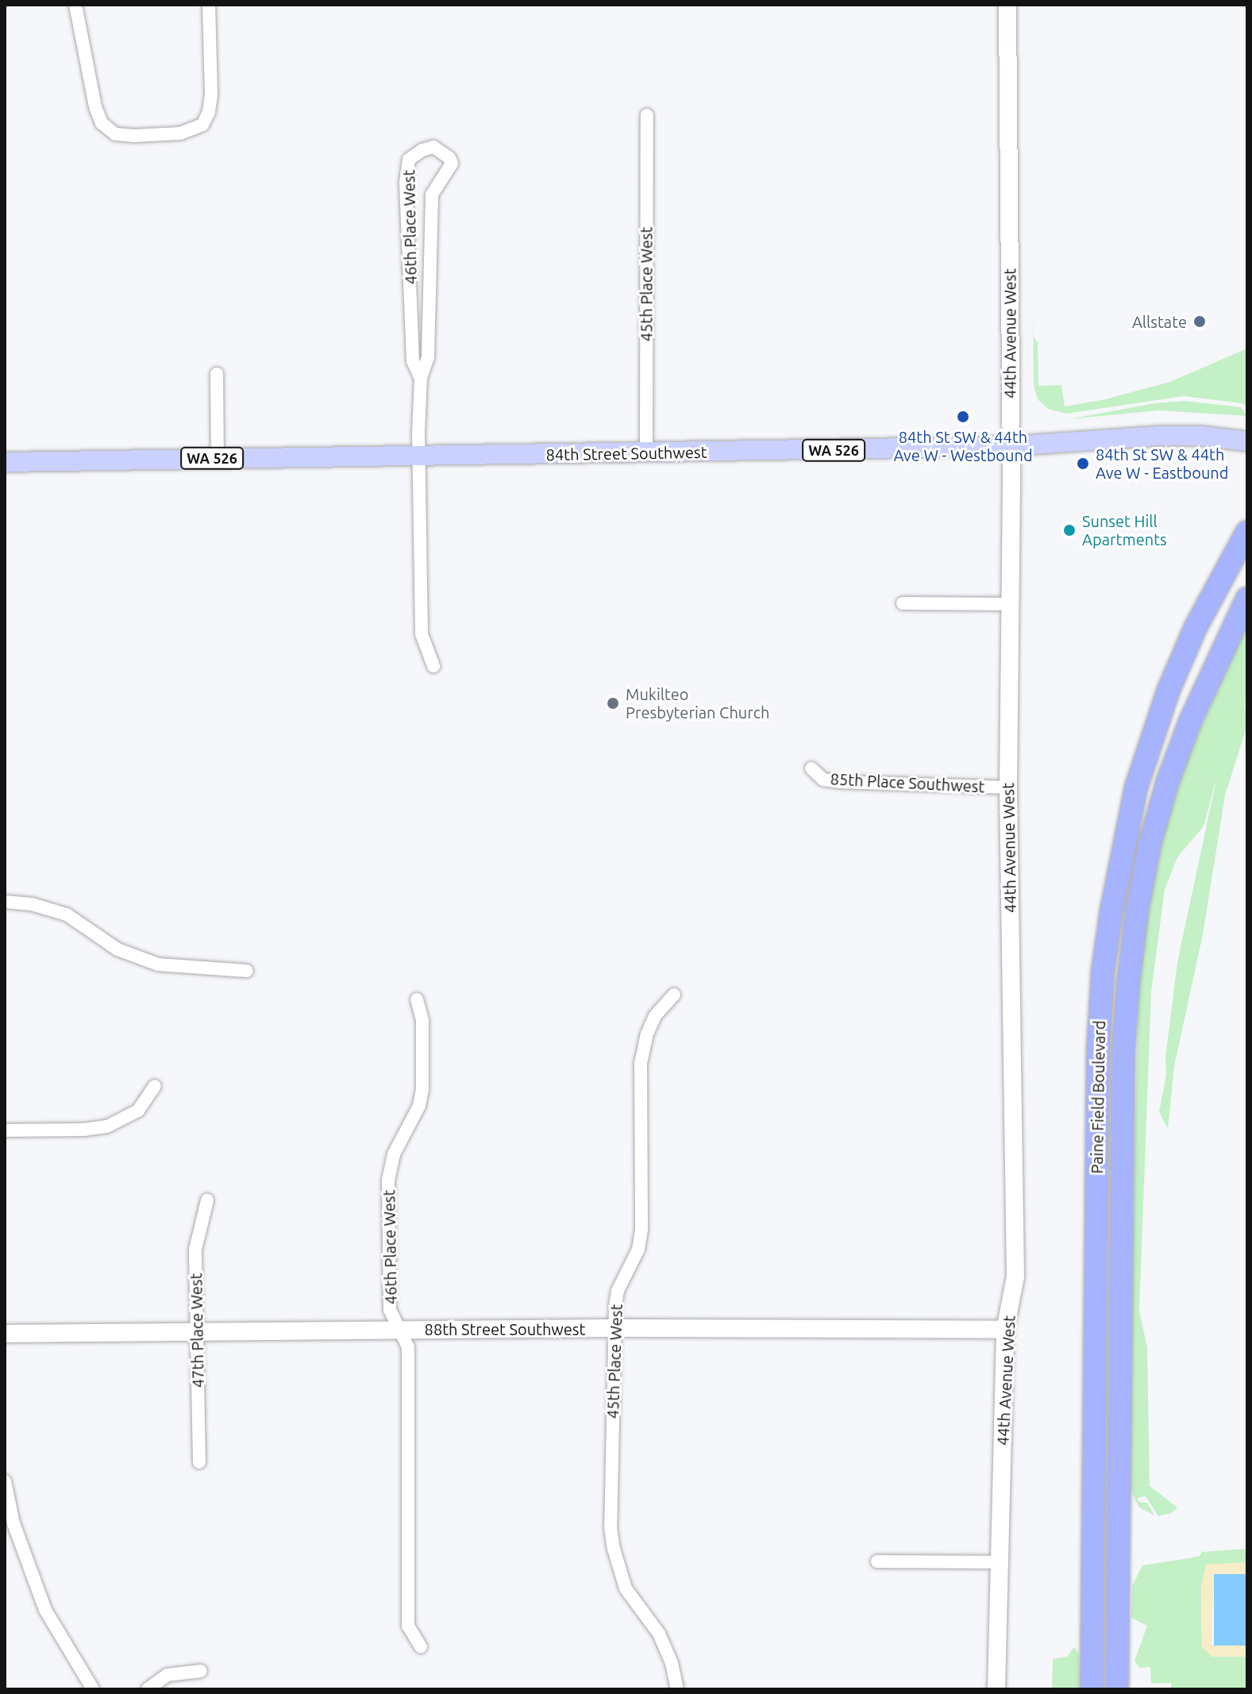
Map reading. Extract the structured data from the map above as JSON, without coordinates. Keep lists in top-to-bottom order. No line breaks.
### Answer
{"streets":{"highway":["Paine Field Boulevard"],"main road":["WA 526","84th Street Southwest"],"street":["46th Place West","45th Place West","44th Avenue West","85th Place Southwest","88th Street Southwest","47th Place West"]},"crossings":[["46th Place West","84th Street Southwest"],["46th Place West","88th Street Southwest"],["45th Place West","84th Street Southwest"],["45th Place West","88th Street Southwest"],["44th Avenue West","84th Street Southwest"],["44th Avenue West","85th Place Southwest"],["44th Avenue West","88th Street Southwest"],["88th Street Southwest","47th Place West"]],"places":["Allstate","84th St SW & 44th Ave W - Westbound","84th St SW & 44th Ave W - Eastbound","Sunset Hill Apartments","Mukilteo Presbyterian Church"]}
